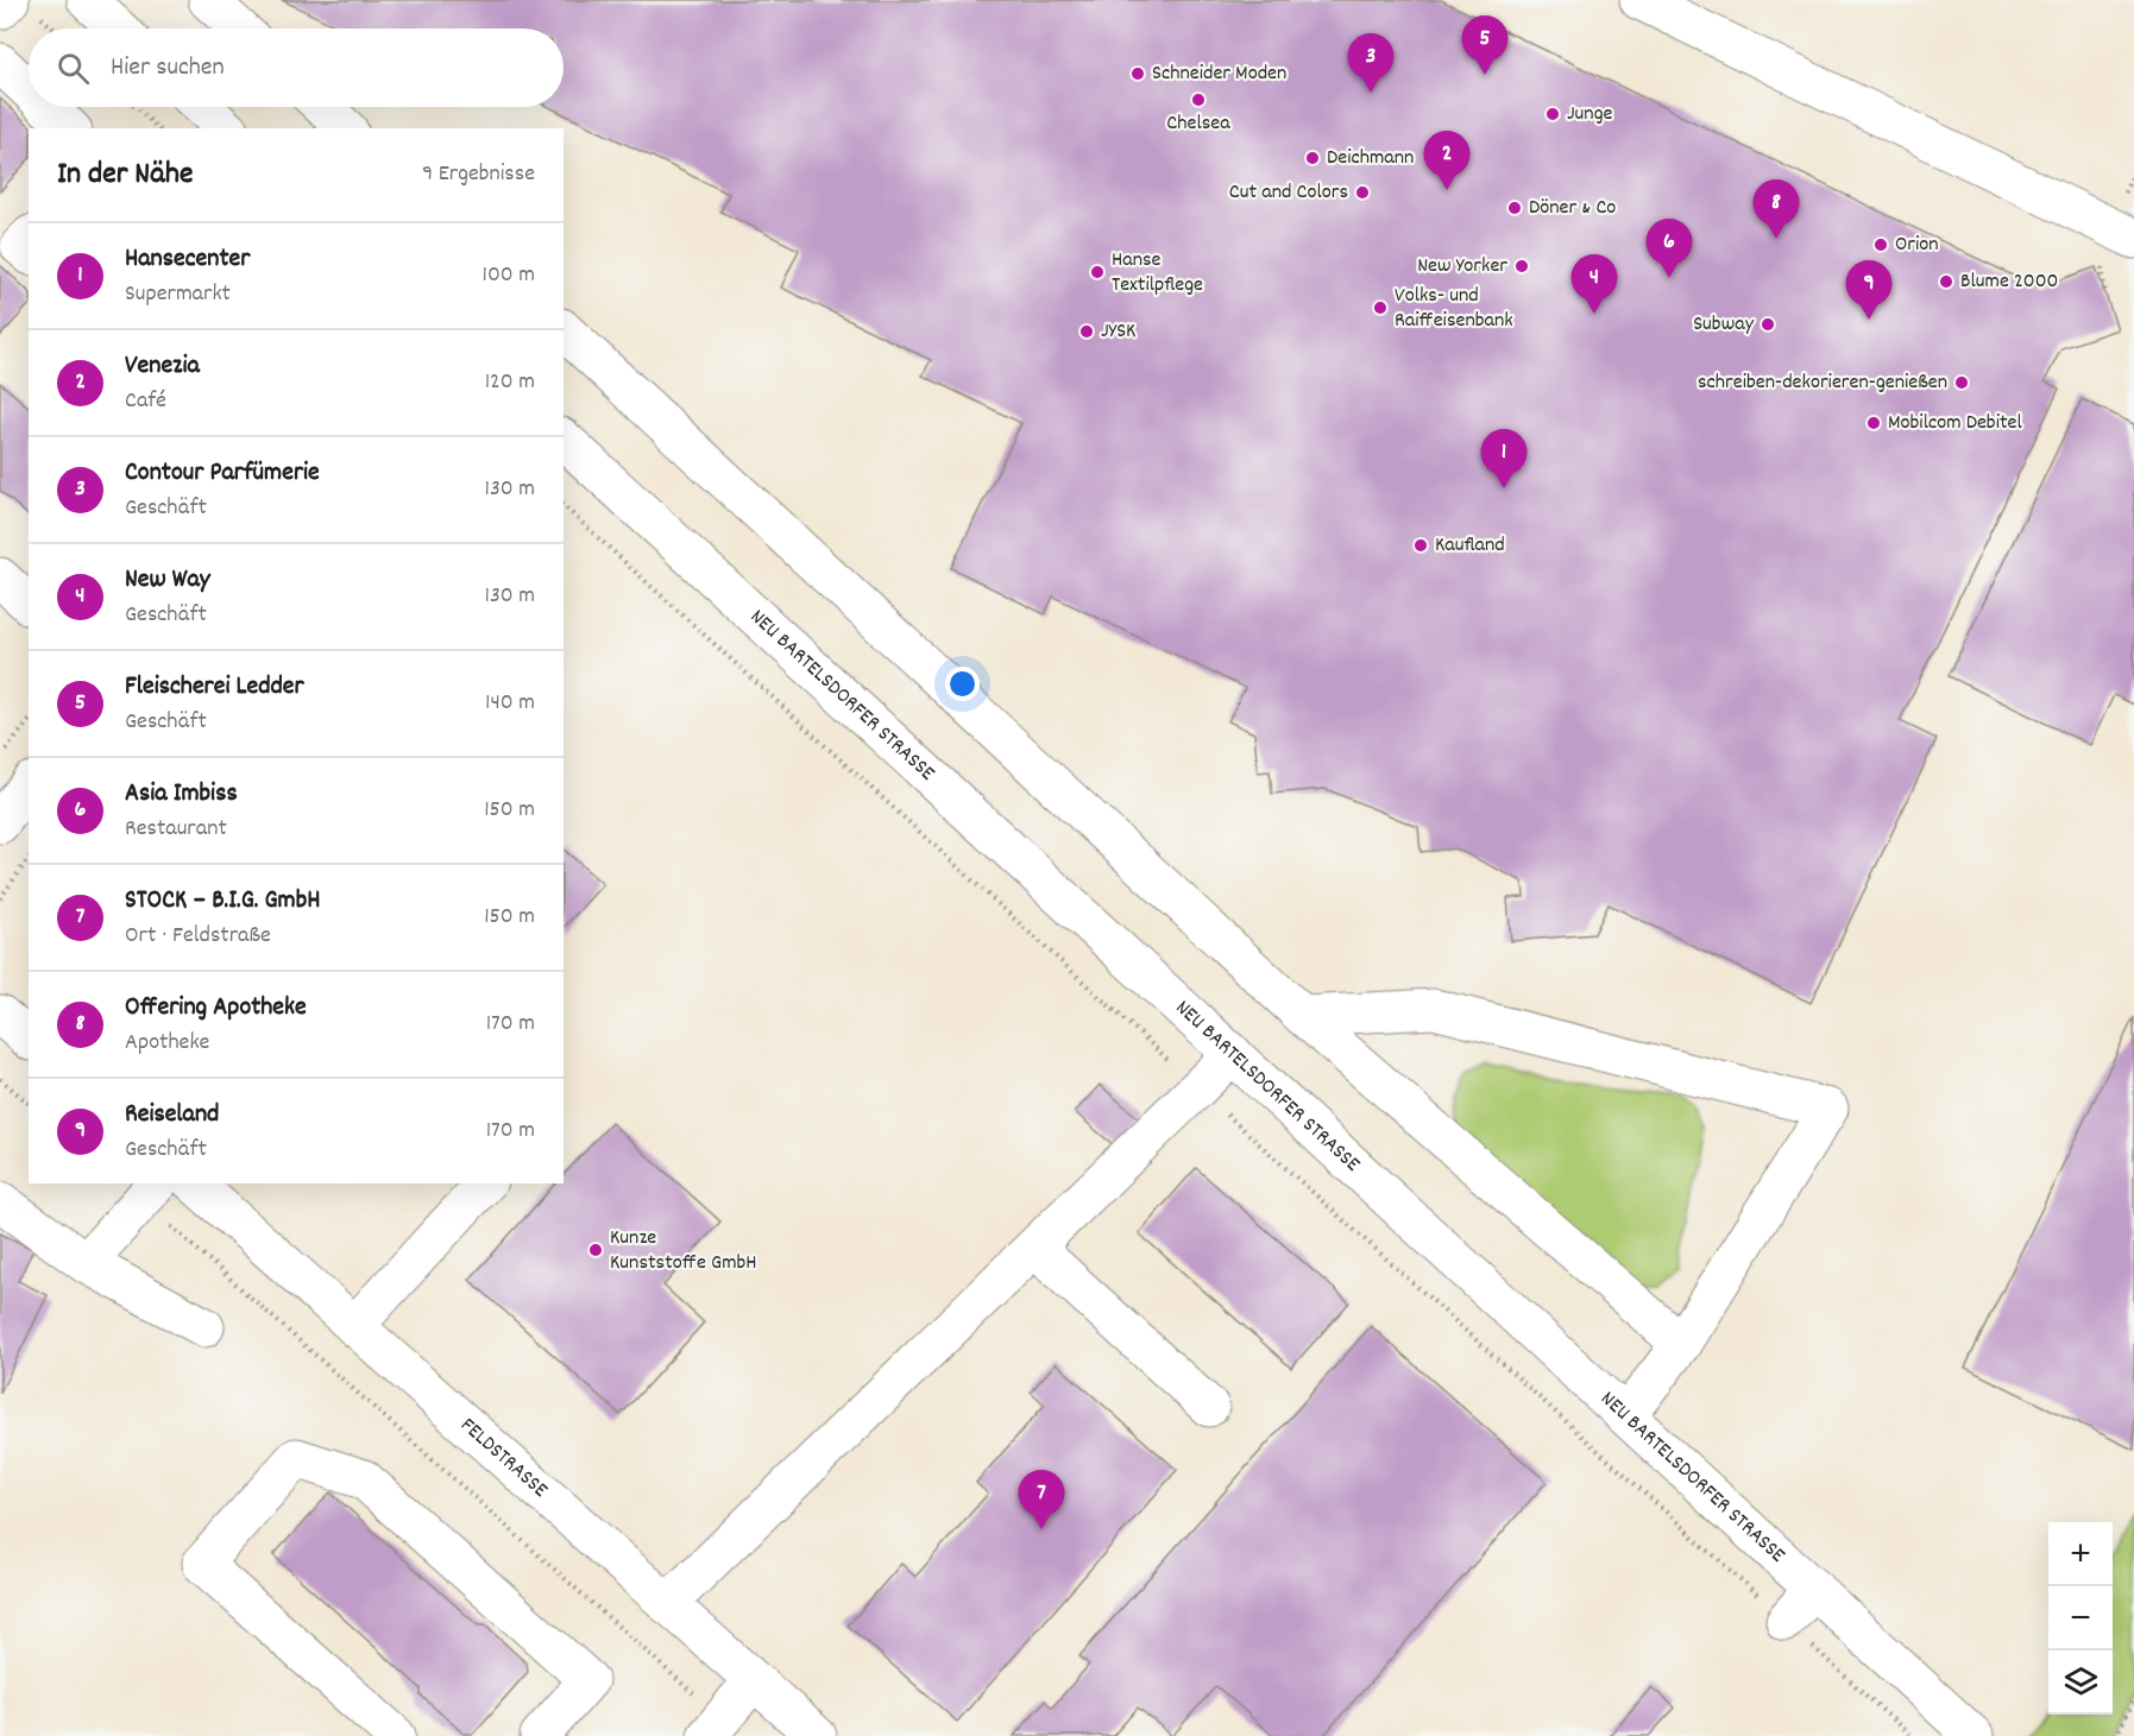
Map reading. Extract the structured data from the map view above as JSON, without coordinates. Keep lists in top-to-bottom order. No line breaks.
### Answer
{"streets":{"street":["NEU BARTELSDORFER STRASSE","FELDSTRASSE"]},"places":["Schneider Moden","Chelsea","Junge","Deichmann","Cut and Colors","Döner & Co","Orion","New Yorker","Hanse Textilpflege","Blume 2000","Volks- und Raiffeisenbank","Subway","JYSK","schreiben-dekorieren-genießen","Mobilcom Debitel","Kaufland","Kunze Kunststoffe GmbH"],"page":{"pins":["5","3","2","8","6","4","9","1","7"],"search":"Hier suchen","heading":["In der Nähe","9 Ergebnisse"],"list":[{"mark":"1","name":"Hansecenter","note":"Supermarkt","value":"100 m"},{"mark":"2","name":"Venezia","note":"Café","value":"120 m"},{"mark":"3","name":"Contour Parfümerie","note":"Geschäft","value":"130 m"},{"mark":"4","name":"New Way","note":"Geschäft","value":"130 m"},{"mark":"5","name":"Fleischerei Ledder","note":"Geschäft","value":"140 m"},{"mark":"6","name":"Asia Imbiss","note":"Restaurant","value":"150 m"},{"mark":"7","name":"STOCK – B.I.G. GmbH","note":"Ort · Feldstraße","value":"150 m"},{"mark":"8","name":"Offering Apotheke","note":"Apotheke","value":"170 m"},{"mark":"9","name":"Reiseland","note":"Geschäft","value":"170 m"}],"map_buttons":["+","−"]}}
